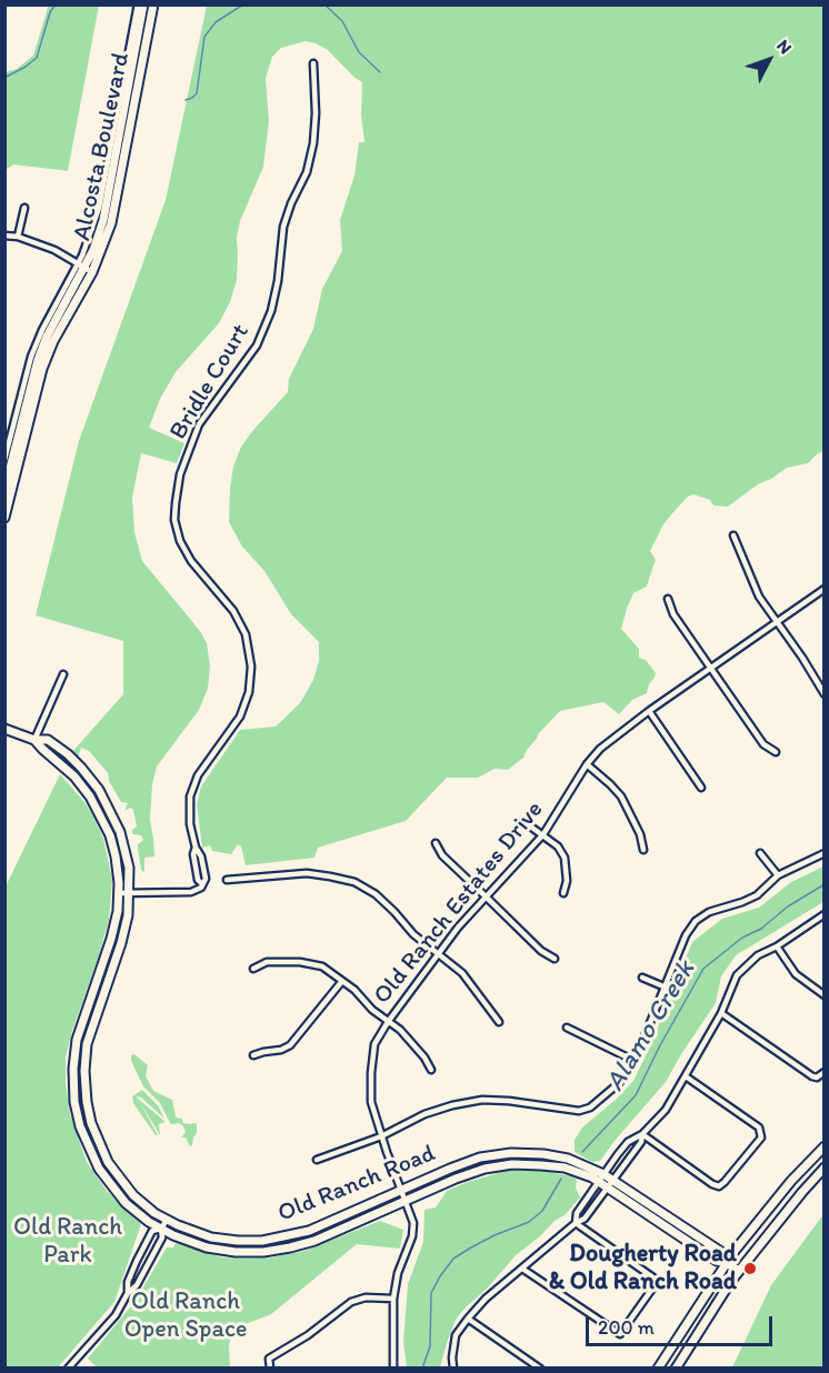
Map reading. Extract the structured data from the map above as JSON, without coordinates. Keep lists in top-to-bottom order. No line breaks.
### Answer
{"streets":{"street":["Alcosta Boulevard","Bridle Court","Old Ranch Estates Drive","Old Ranch Road"]},"crossings":[["Bridle Court","Old Ranch Road"],["Old Ranch Estates Drive","Old Ranch Road"]],"water":["Alamo Creek"],"parks":["Old Ranch Park","Old Ranch Open Space"],"places":["Dougherty Road & Old Ranch Road"],"scale_bar":"200 m","north":"top right"}
